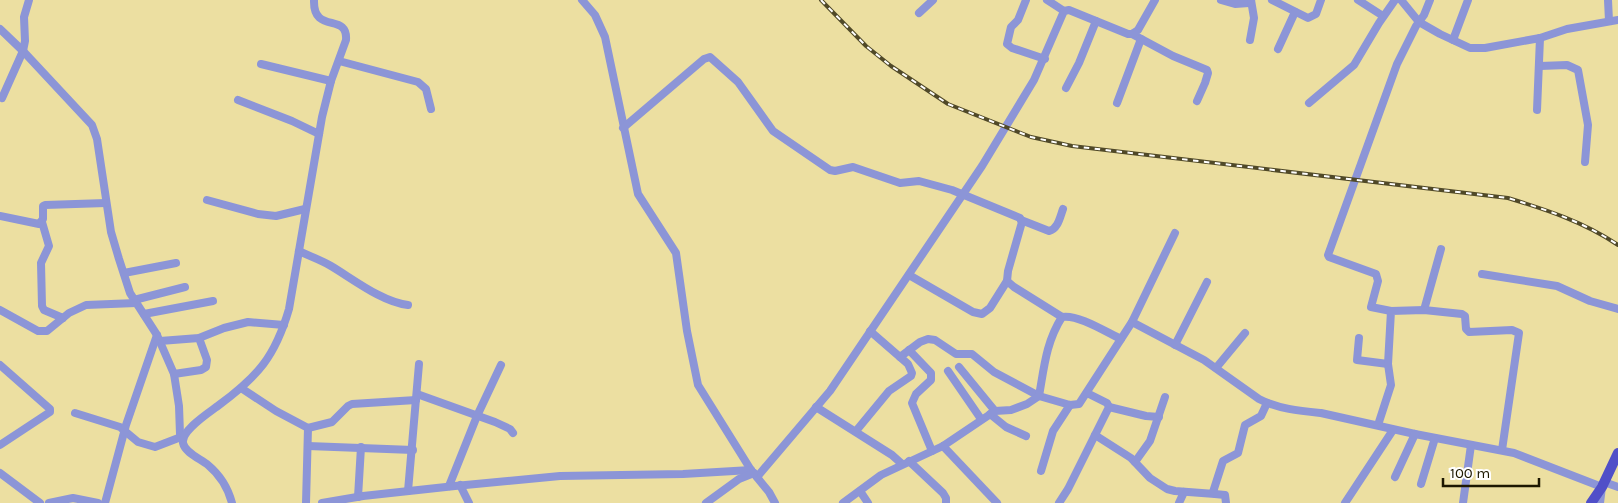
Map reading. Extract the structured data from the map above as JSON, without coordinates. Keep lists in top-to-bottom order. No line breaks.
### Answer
{"scale_bar":"100 m"}
